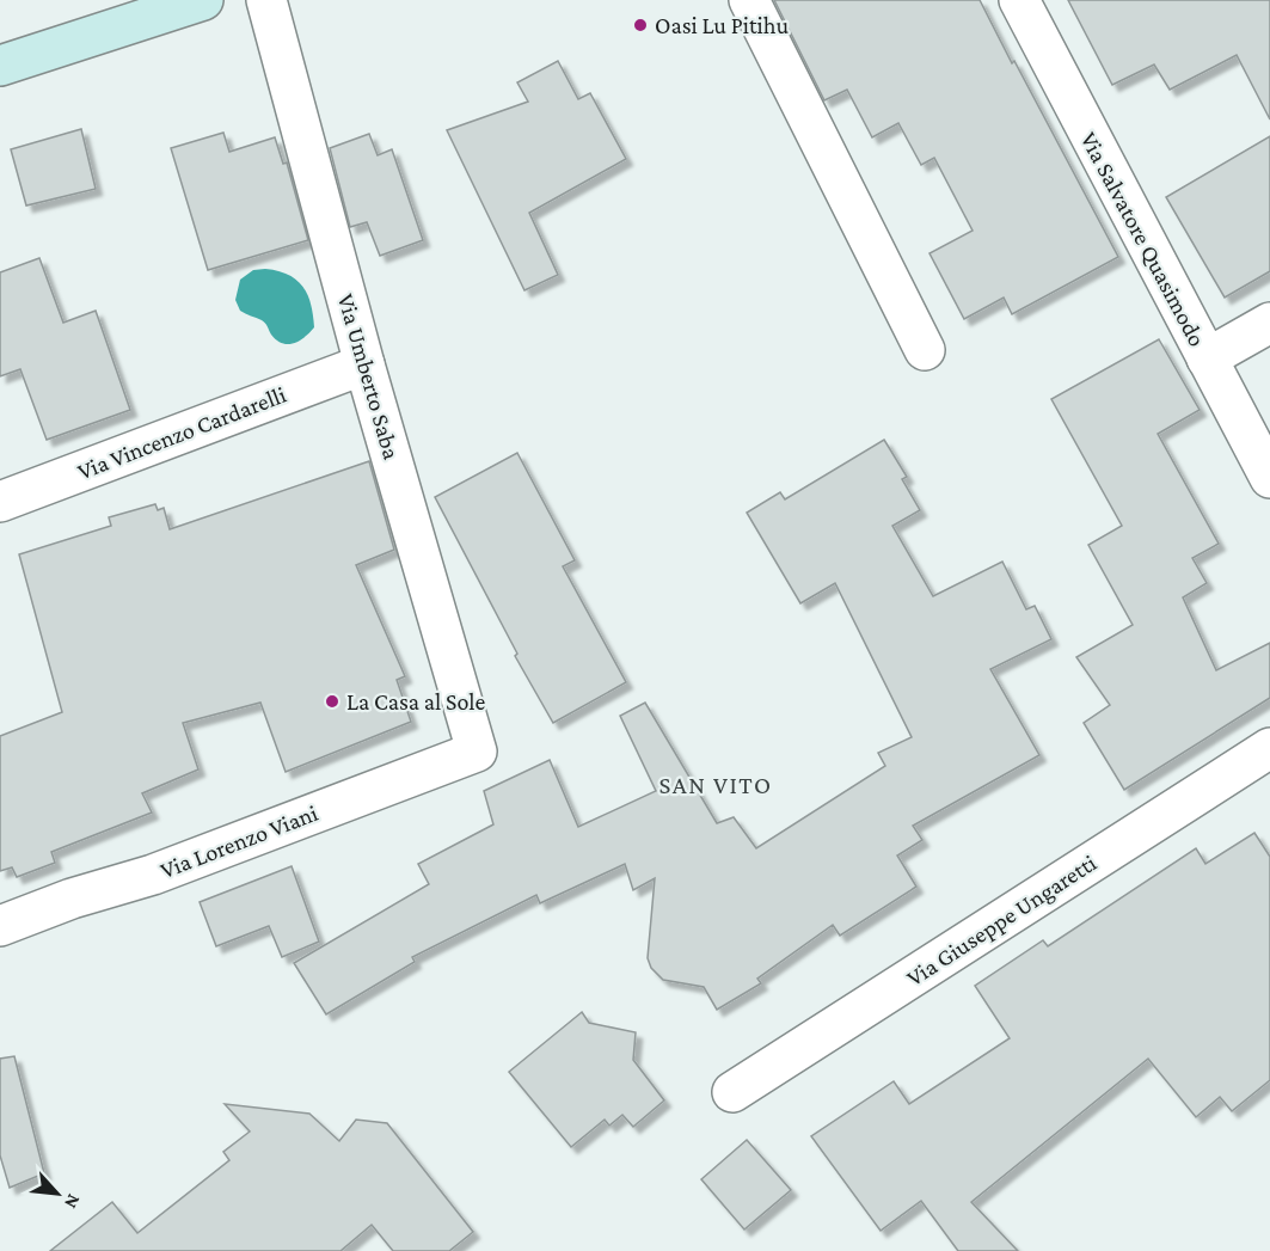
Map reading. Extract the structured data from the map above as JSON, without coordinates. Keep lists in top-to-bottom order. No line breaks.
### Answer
{"streets":{"street":["Via Salvatore Quasimodo","Via Umberto Saba","Via Vincenzo Cardarelli","Via Lorenzo Viani","Via Giuseppe Ungaretti"]},"crossings":[["Via Umberto Saba","Via Vincenzo Cardarelli"],["Via Umberto Saba","Via Lorenzo Viani"]],"districts":["SAN VITO"],"places":["Oasi Lu Pitihu","La Casa al Sole"],"north":"bottom right"}
